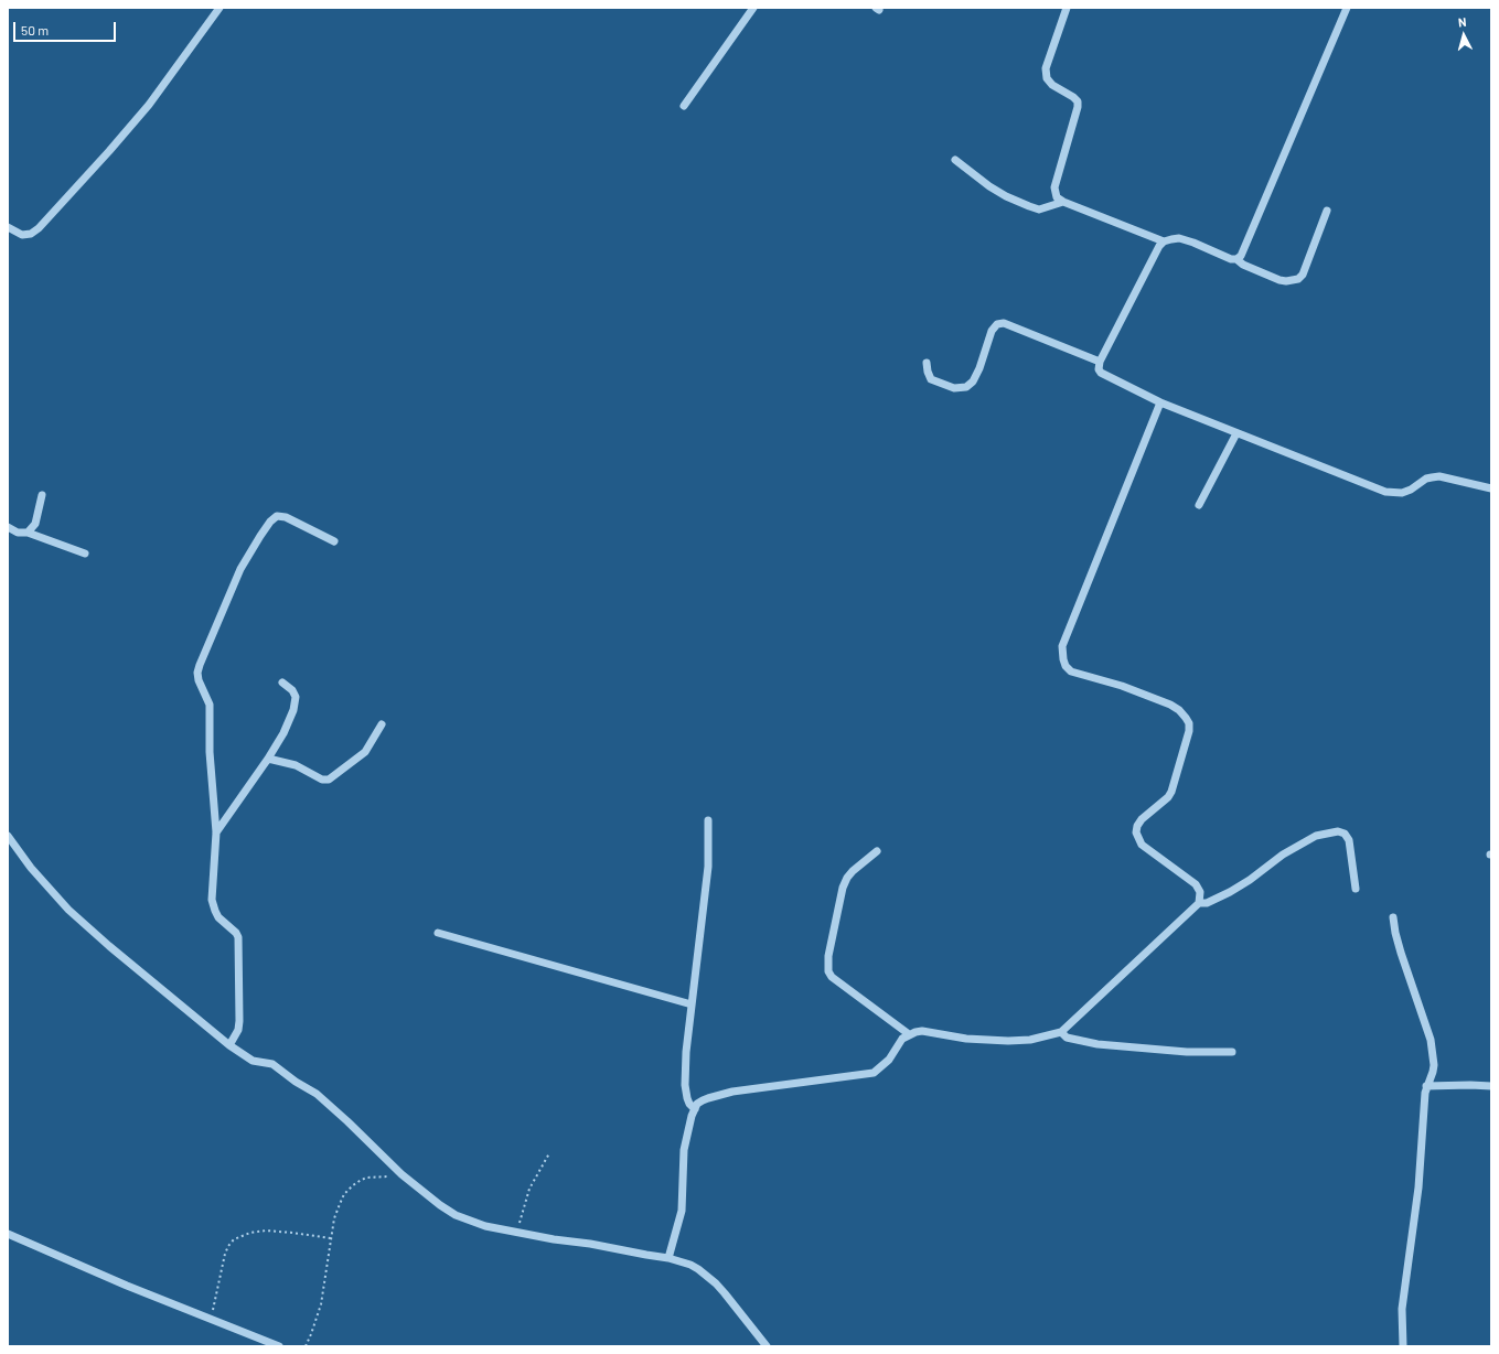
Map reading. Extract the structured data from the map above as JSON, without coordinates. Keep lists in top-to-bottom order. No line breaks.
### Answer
{"scale_bar":"50 m","north":"top"}
